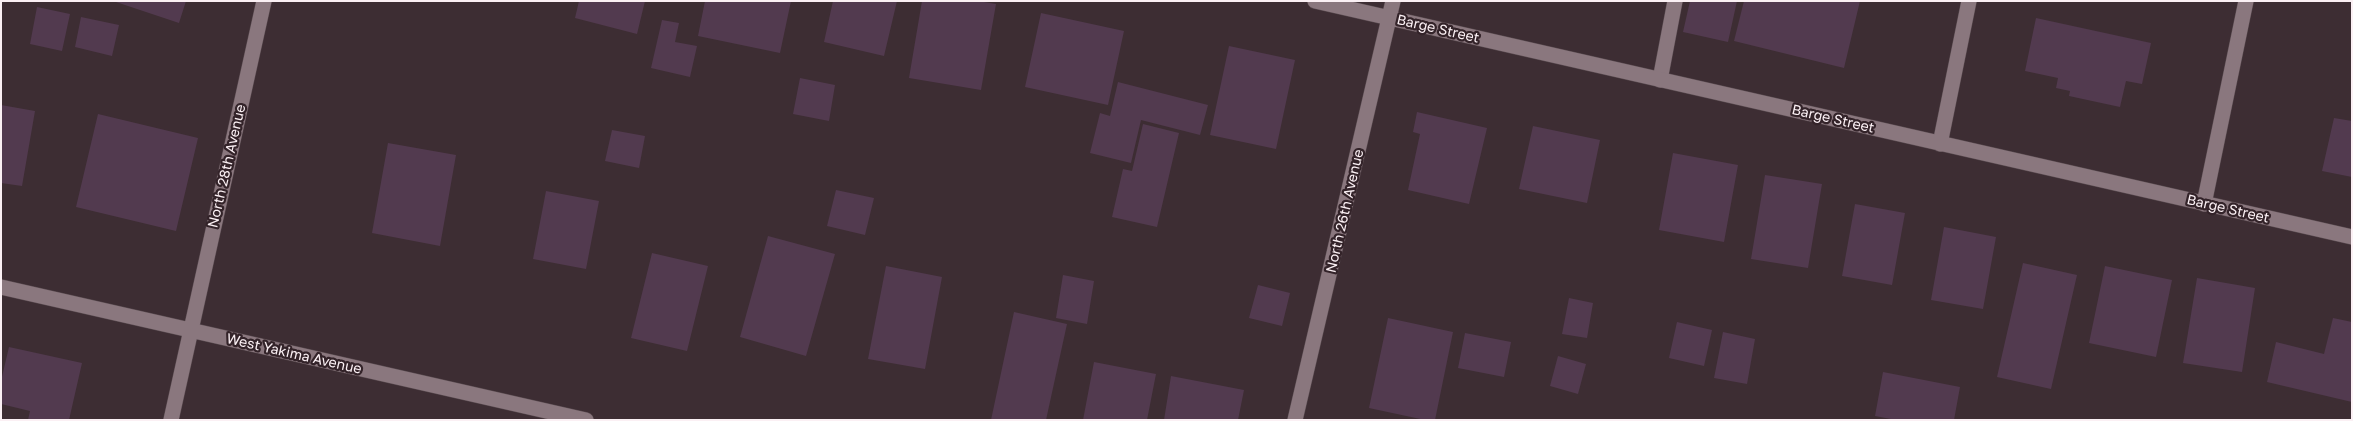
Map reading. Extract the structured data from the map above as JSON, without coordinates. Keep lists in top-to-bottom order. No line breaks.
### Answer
{"streets":{"street":["Barge Street","North 28th Avenue","North 26th Avenue","West Yakima Avenue"]},"crossings":[["Barge Street","North 26th Avenue"],["North 28th Avenue","West Yakima Avenue"]]}
